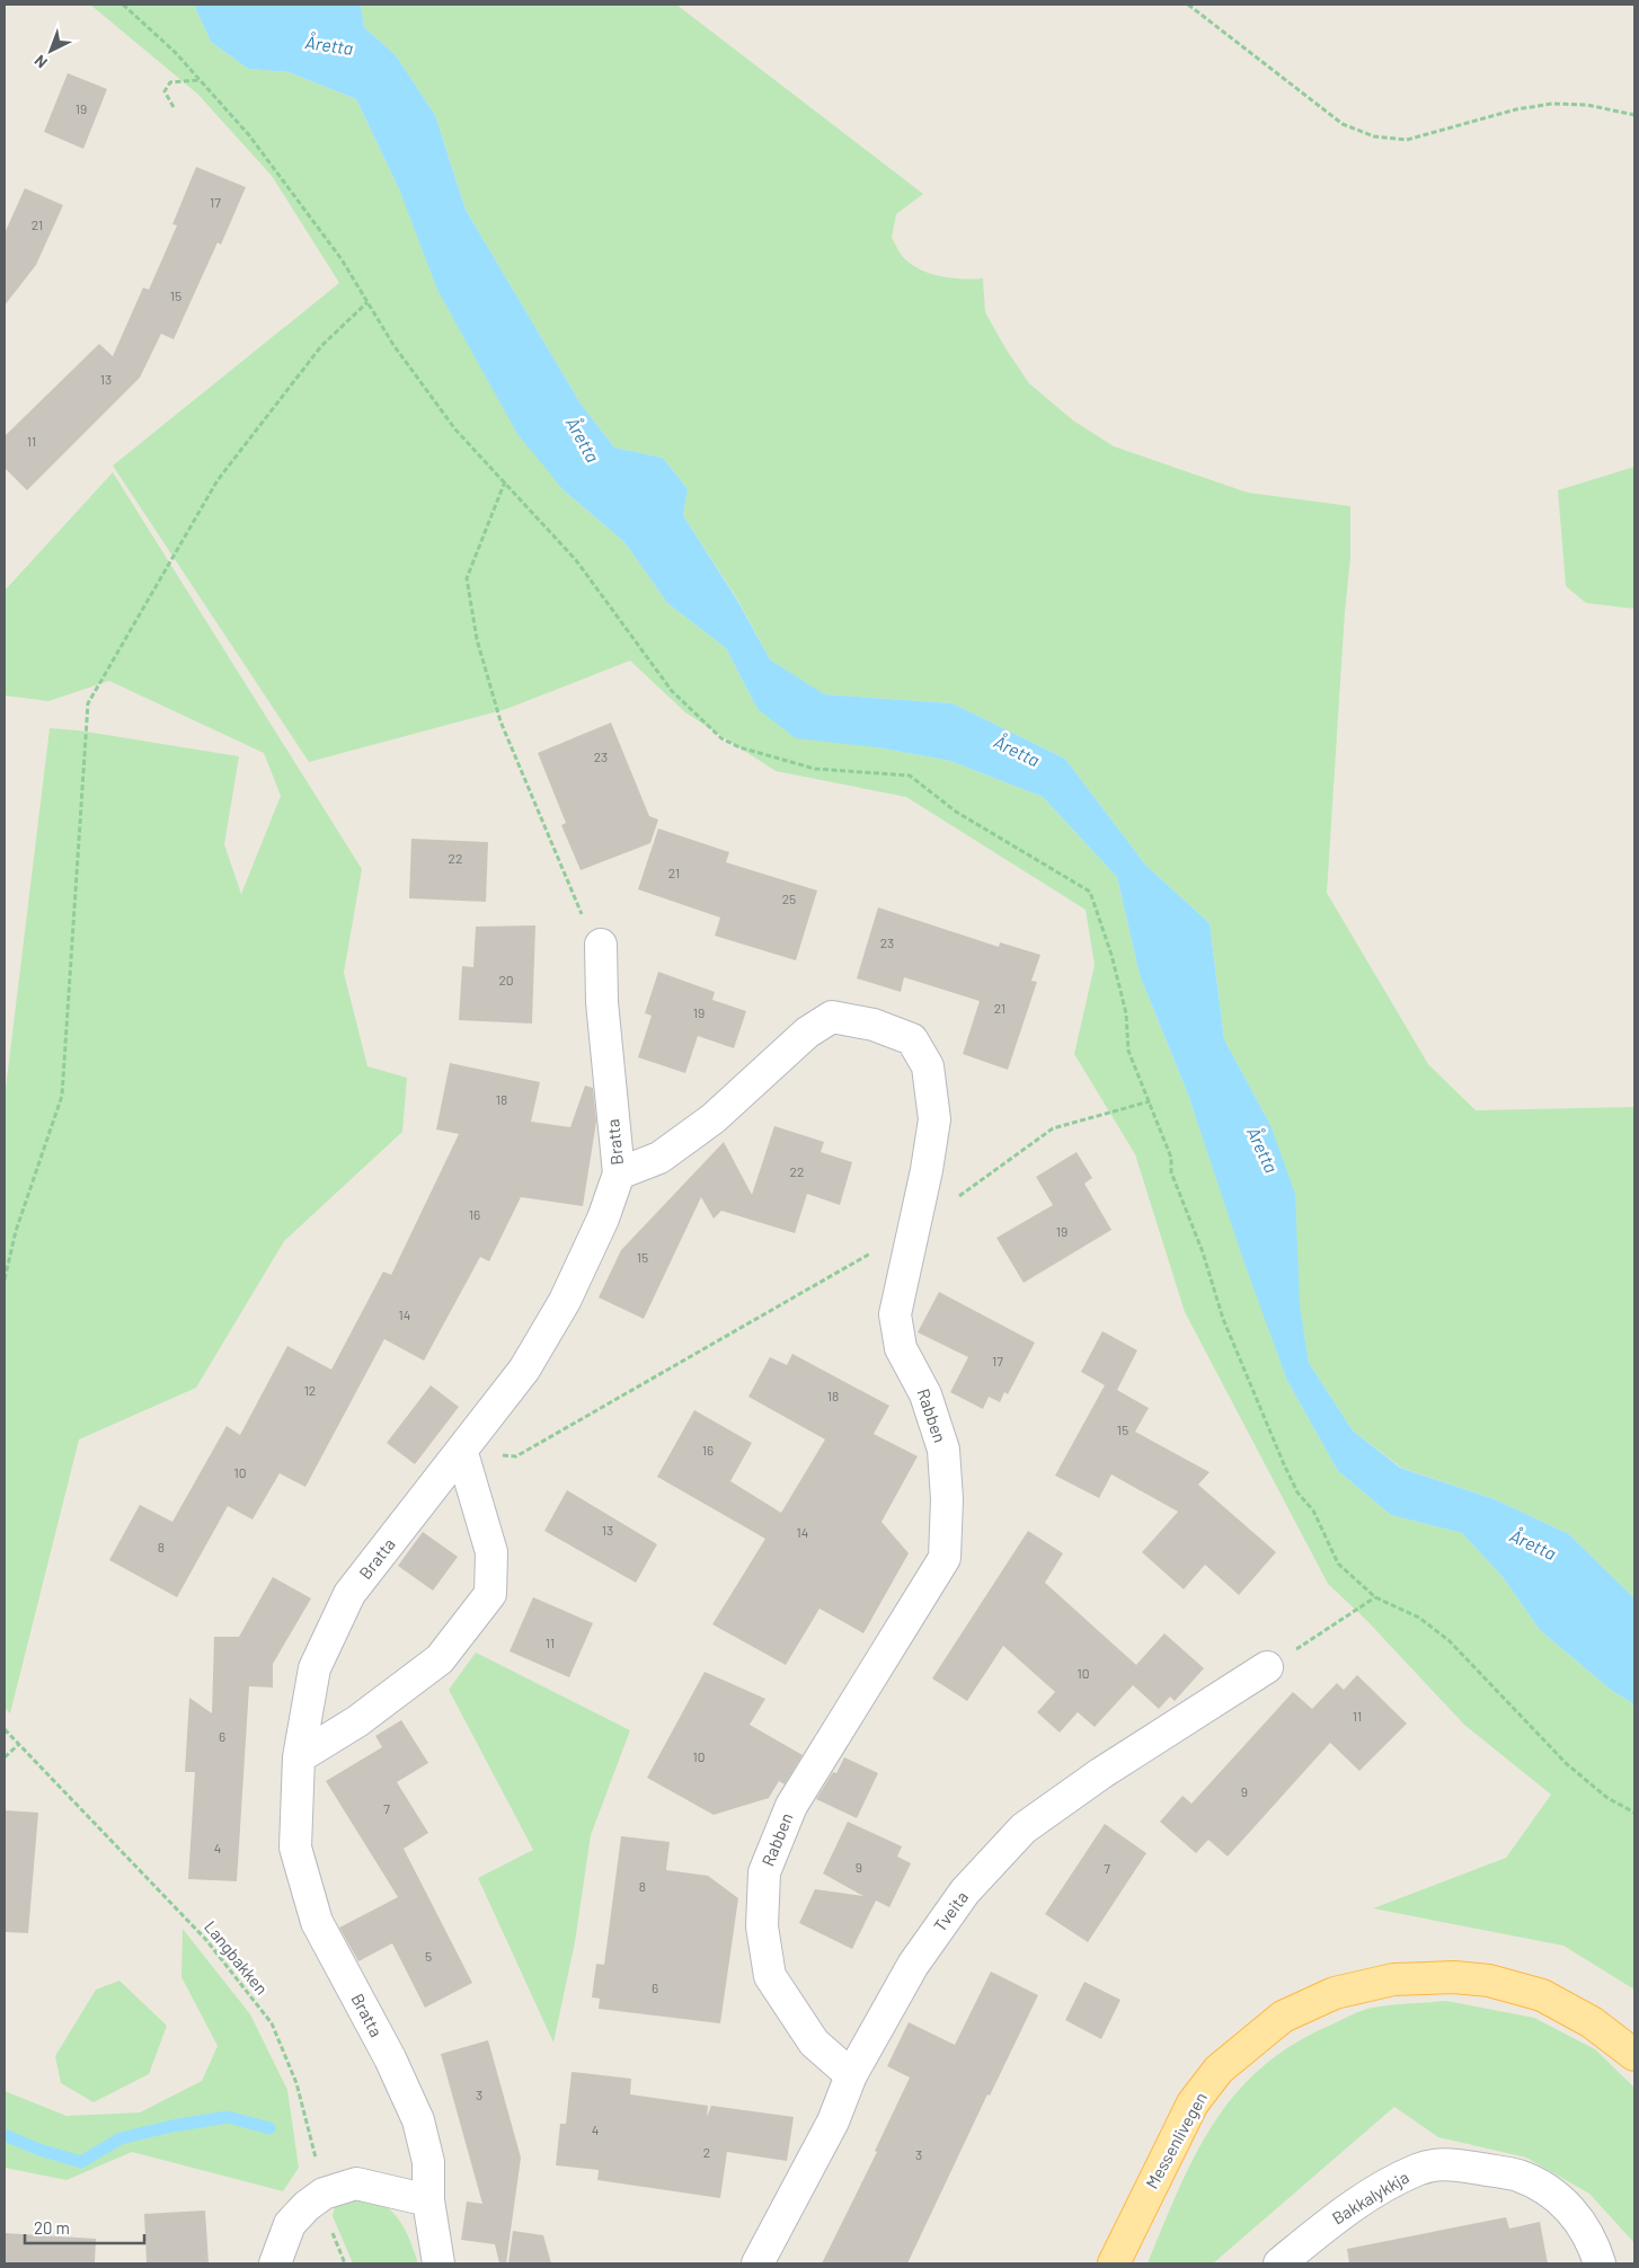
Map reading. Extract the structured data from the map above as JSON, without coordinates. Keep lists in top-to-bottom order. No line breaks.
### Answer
{"streets":{"main road":["Messenlivegen"],"street":["Bratta","Rabben","Tveita","Bakkalykkja"],"path":["Langbakken"]},"crossings":[["Bratta","Rabben"],["Rabben","Tveita"]],"water":["Åretta"],"house_numbers":["19","17","21","15","13","11","23","22","21","25","23","20","21","19","18","22","16","19","15","14","17","12","18","15","16","10","13","14","8","11","10","11","6","10","9","7","4","9","7","8","5","6","3","4","2","3"],"scale_bar":"20 m","north":"bottom left"}
